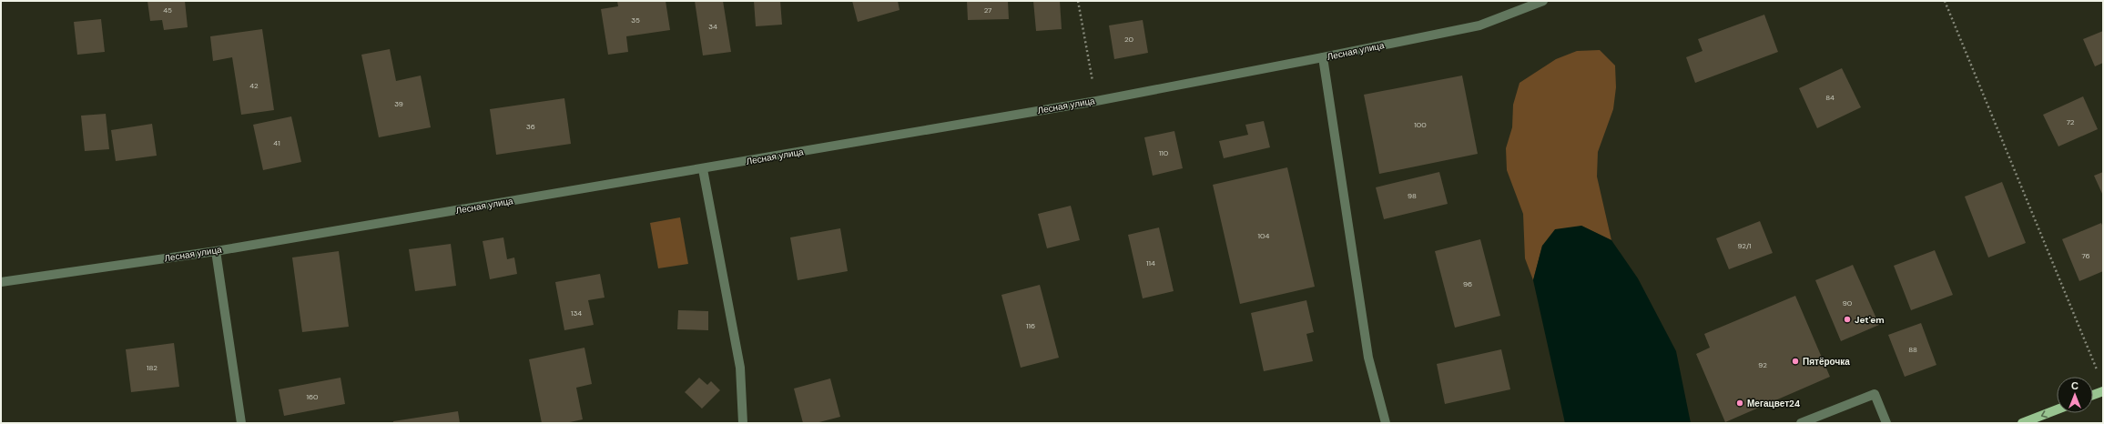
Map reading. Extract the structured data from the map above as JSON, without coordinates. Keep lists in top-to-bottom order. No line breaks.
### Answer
{"streets":{"street":["Лесная улица"]},"places":["Jet'em","Пятёрочка","Мегацвет24"],"house_numbers":["45","27","35","34","20","42","84","39","72","100","36","41","110","98","104","92/1","76","114","96","90","134","116","88","92","182","160"],"north":"top"}
